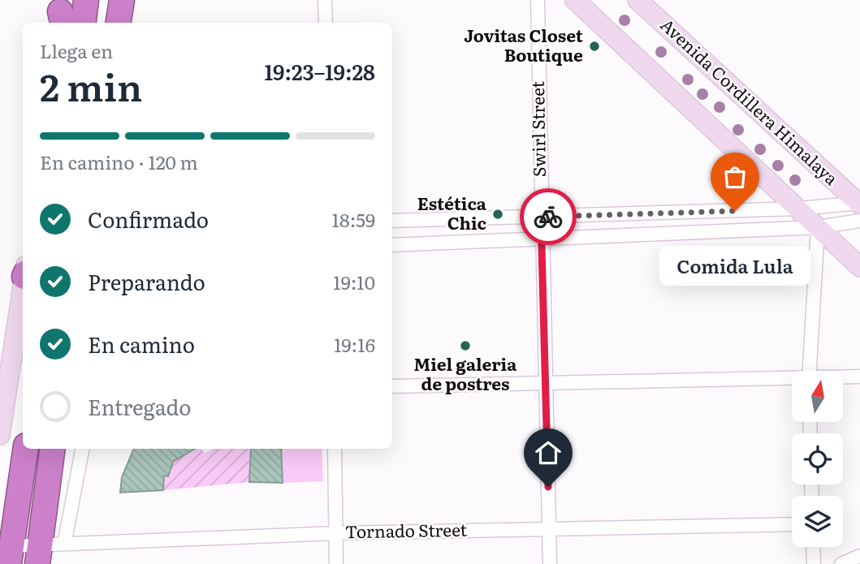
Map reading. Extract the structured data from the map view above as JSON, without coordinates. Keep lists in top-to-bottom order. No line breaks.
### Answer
{"streets":{"main road":["Avenida Cordillera Himalaya"],"street":["Swirl Street","Tornado Street"]},"crossings":[["Swirl Street","Tornado Street"]],"places":["Jovitas Closet Boutique","Comida Lula","Estética Chic","Miel galeria de postres"],"north":"top","page":{"heading":["2 min","Llega en","19:23–19:28"],"bar":"En camino · 120 m","list":[["Confirmado","18:59"],["Preparando","19:10"],["En camino","19:16"],"Entregado"],"bubble":"Comida Lula"}}
